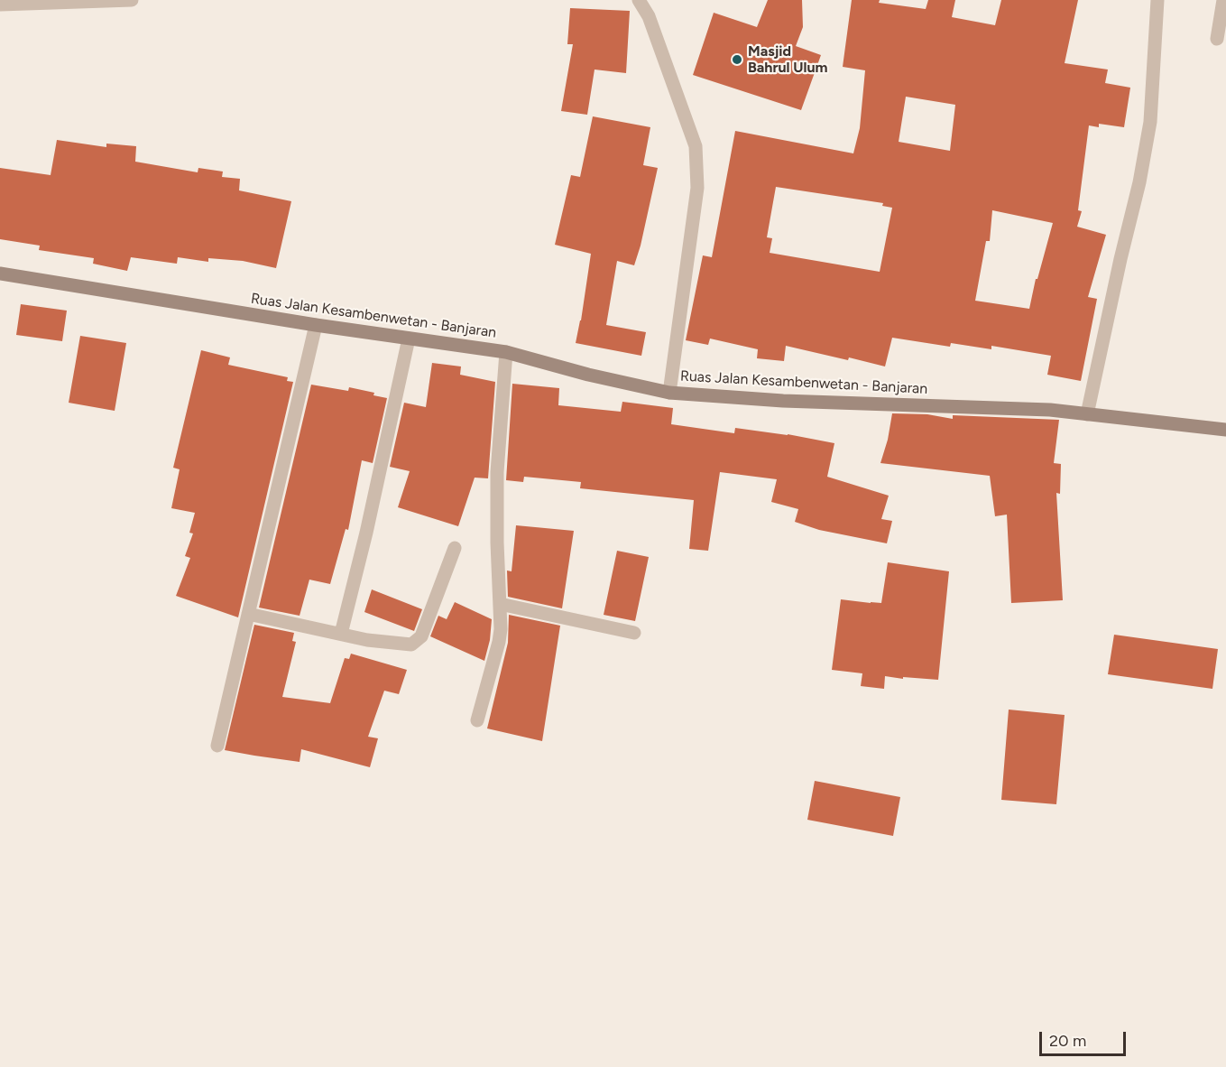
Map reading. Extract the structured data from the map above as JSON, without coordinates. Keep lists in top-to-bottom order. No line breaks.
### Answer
{"streets":{"main road":["Ruas Jalan Kesambenwetan - Banjaran"]},"places":["Masjid Bahrul Ulum"],"scale_bar":"20 m"}
